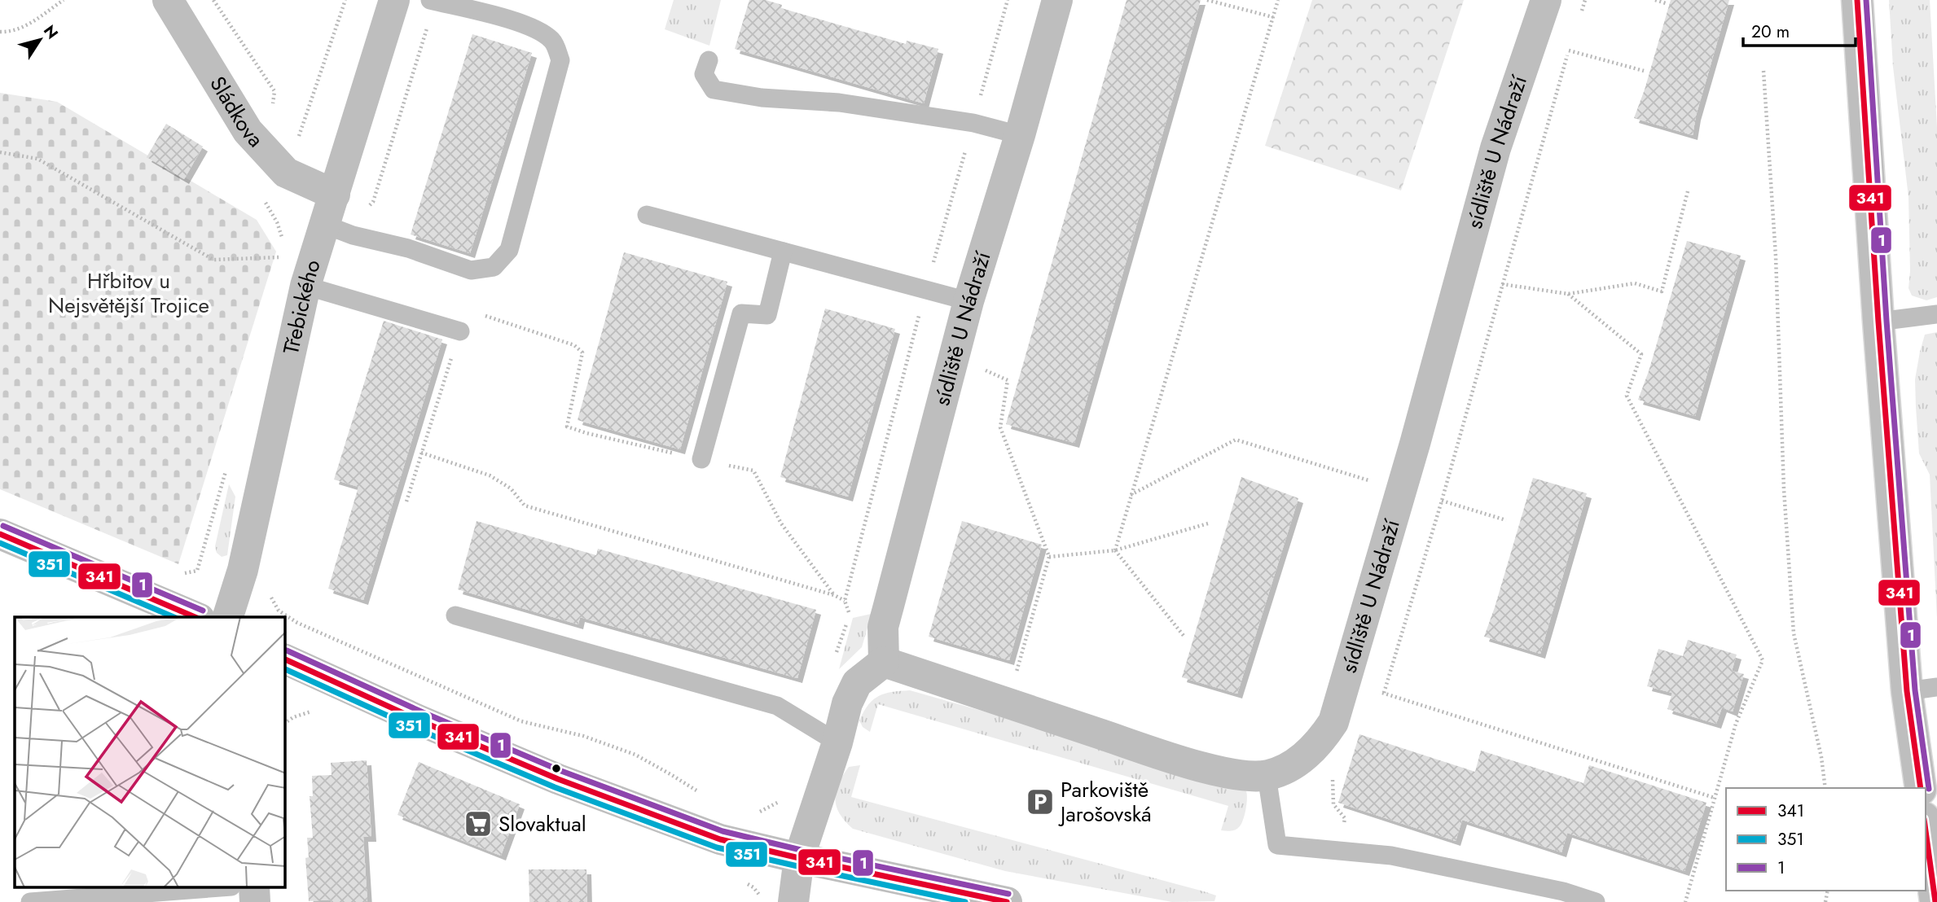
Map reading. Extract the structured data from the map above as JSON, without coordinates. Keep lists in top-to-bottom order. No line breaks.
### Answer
{"streets":{"street":["Sládkova","sídliště U Nádraží","Třebického"]},"crossings":[["Sládkova","Třebického"]],"parks":["Hřbitov u Nejsvětější Trojice"],"places":{"parking":["Parkoviště Jarošovská"],"supermarket":["Slovaktual"]},"lines":["transit line 341","transit line 1","transit line 351"],"legend":["341","351","1"],"scale_bar":"20 m","north":"top right"}
